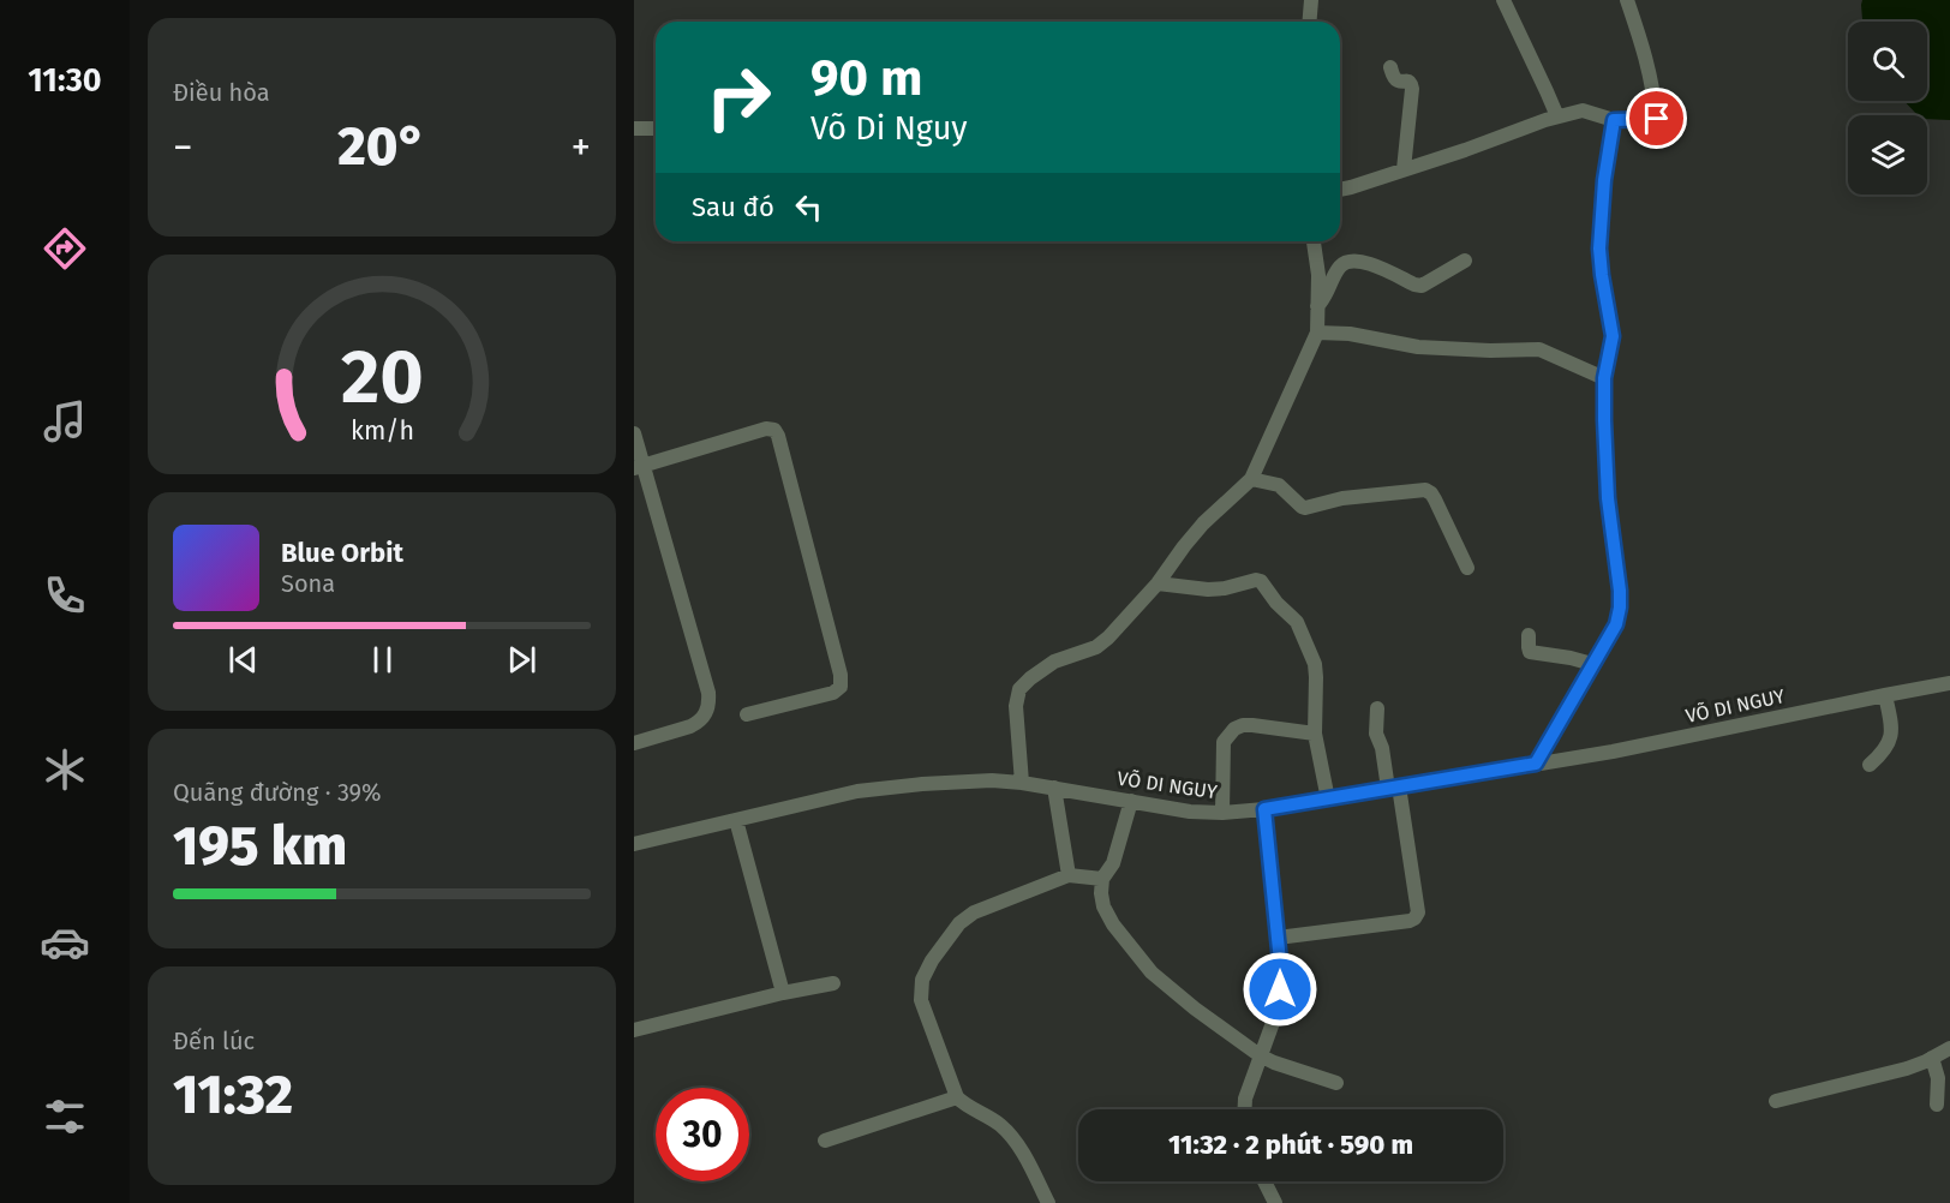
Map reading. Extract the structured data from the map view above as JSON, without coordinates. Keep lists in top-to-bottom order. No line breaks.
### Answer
{"streets":{"street":["VÕ DI NGUY"]},"page":{"tabs":"11:30","tile":["Điều hòa",["Quãng đường · 39%","195 km"],["Đến lúc","11:32"]],"turn":["90 m","Võ Di Nguy"],"heat":["−","20°","+"],"then":"Sau đó","song":["Blue Orbit","Sona"],"limit":"30","trip":"11:32 · 2 phút · 590 m","gauge":["20","km/h"]}}
